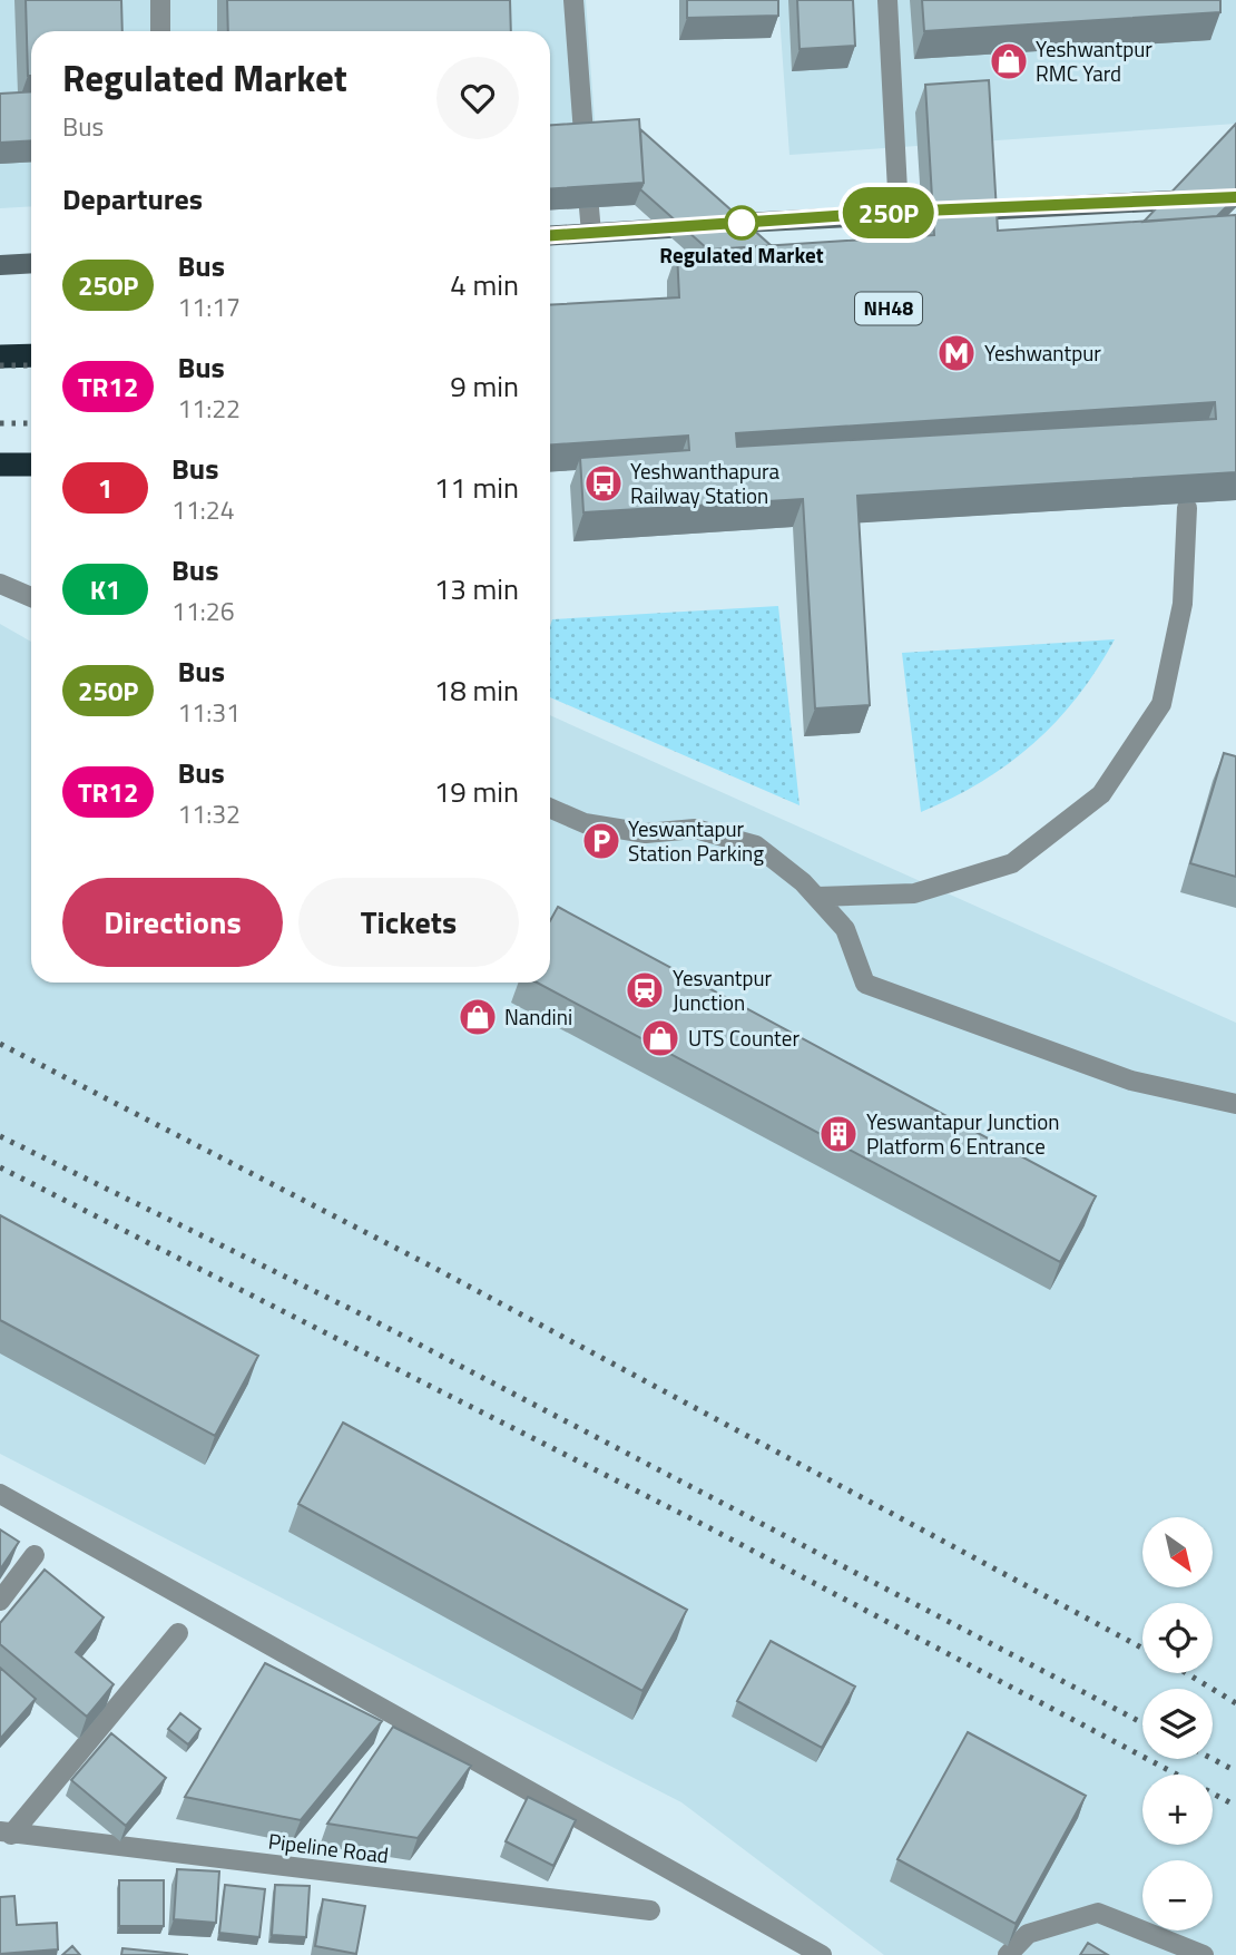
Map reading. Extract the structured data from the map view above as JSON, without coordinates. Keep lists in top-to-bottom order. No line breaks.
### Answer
{"streets":{"street":["Pipeline Road"]},"places":{"shop":["Yeshwantpur RMC Yard","Nandini","UTS Counter"],"other":["Regulated Market"],"metro station":["Yeshwantpur"],"bus stop":["Yeshwanthapura Railway Station"],"parking":["Yeswantapur Station Parking"],"station":["Yesvantpur Junction"],"building":["Yeswantapur Junction Platform 6 Entrance"]},"lines":["bus line 250P"],"north":"bottom right","page":{"on_map":"250P","heading":[["Regulated Market","Bus"],"Departures"],"list":[{"mark":"250P","name":"Bus","note":"11:17","value":"4 min"},{"mark":"TR12","name":"Bus","note":"11:22","value":"9 min"},{"mark":"1","name":"Bus","note":"11:24","value":"11 min"},{"mark":"K1","name":"Bus","note":"11:26","value":"13 min"},{"mark":"250P","name":"Bus","note":"11:31","value":"18 min"},{"mark":"TR12","name":"Bus","note":"11:32","value":"19 min"}],"buttons":["Directions","Tickets"],"map_buttons":["+","−"]}}
